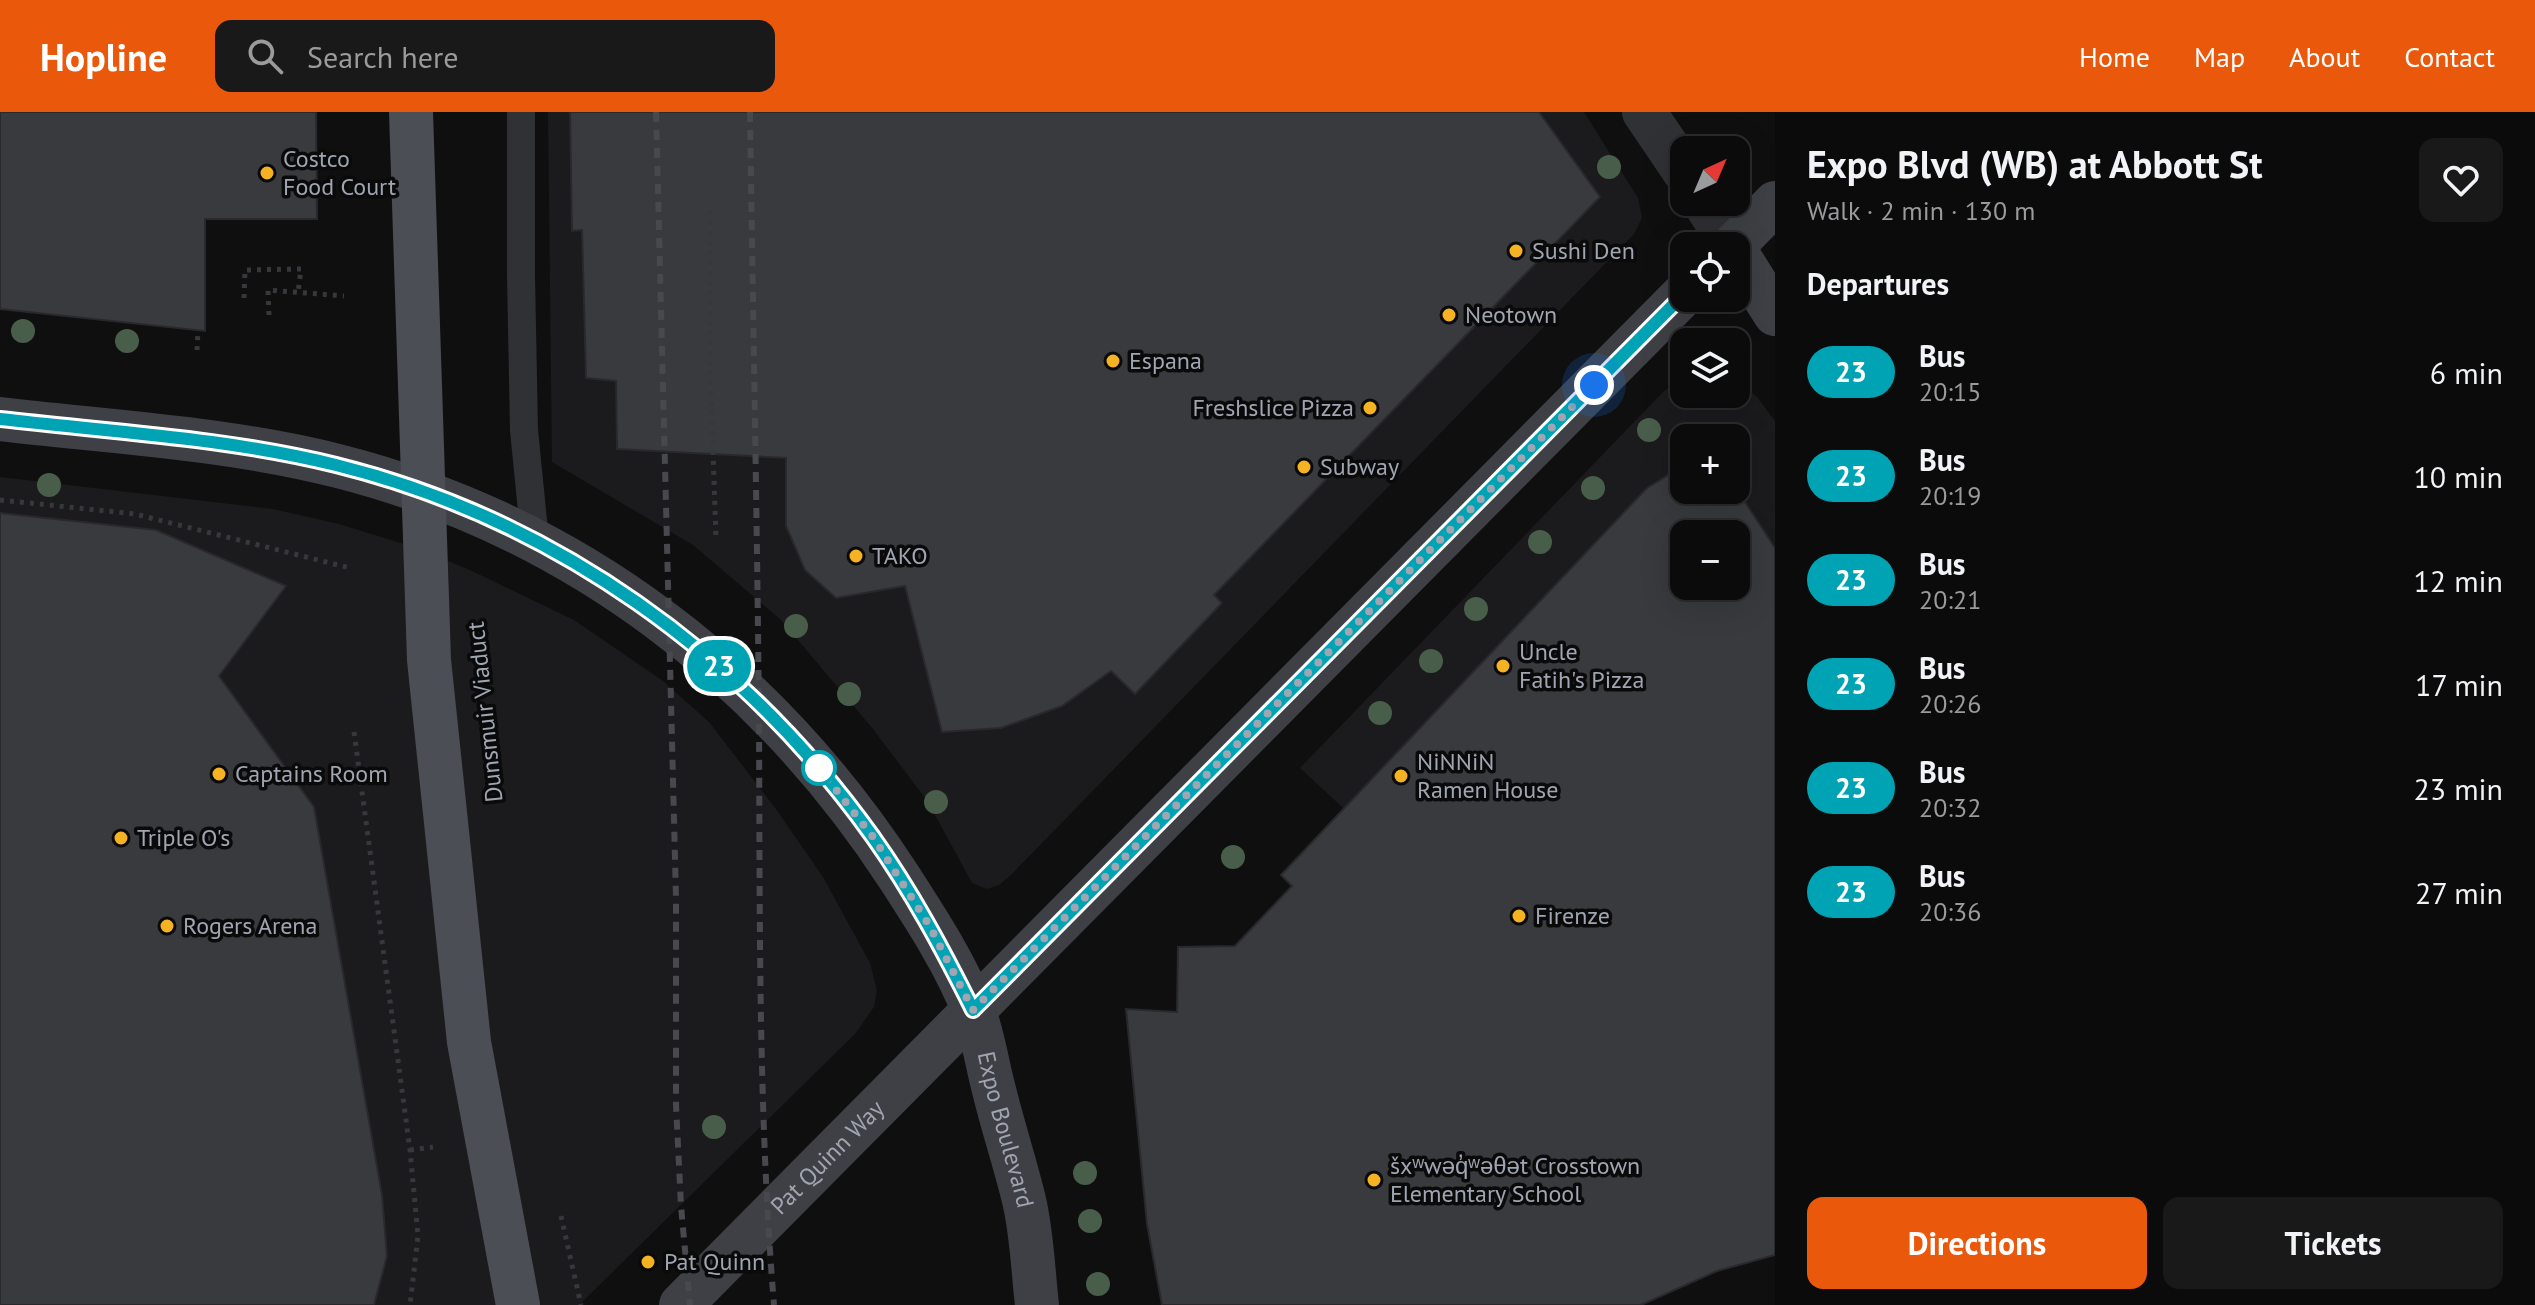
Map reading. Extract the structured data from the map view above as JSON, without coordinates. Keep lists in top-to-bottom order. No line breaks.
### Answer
{"streets":{"main road":["Dunsmuir Viaduct"],"street":["Expo Boulevard","Pat Quinn Way"]},"crossings":[["Expo Boulevard","Pat Quinn Way"]],"places":["Costco Food Court","Sushi Den","Neotown","Espana","Freshslice Pizza","Subway","TAKO","Uncle Fatih's Pizza","Captains Room","NiNNiN Ramen House","Triple O's","Firenze","Rogers Arena","šxʷwəq̓ʷəθət Crosstown Elementary School","Pat Quinn"],"lines":["bus line 23"],"north":"top right","page":{"header":"Hopline","search":"Search here","nav":["Home","Map","About","Contact"],"on_map":"23","heading":[["Expo Blvd (WB) at Abbott St","Walk · 2 min · 130 m"],"Departures"],"map_buttons":["+","−"],"list":[{"mark":"23","name":"Bus","note":"20:15","value":"6 min"},{"mark":"23","name":"Bus","note":"20:19","value":"10 min"},{"mark":"23","name":"Bus","note":"20:21","value":"12 min"},{"mark":"23","name":"Bus","note":"20:26","value":"17 min"},{"mark":"23","name":"Bus","note":"20:32","value":"23 min"},{"mark":"23","name":"Bus","note":"20:36","value":"27 min"}],"buttons":["Directions","Tickets"]}}
